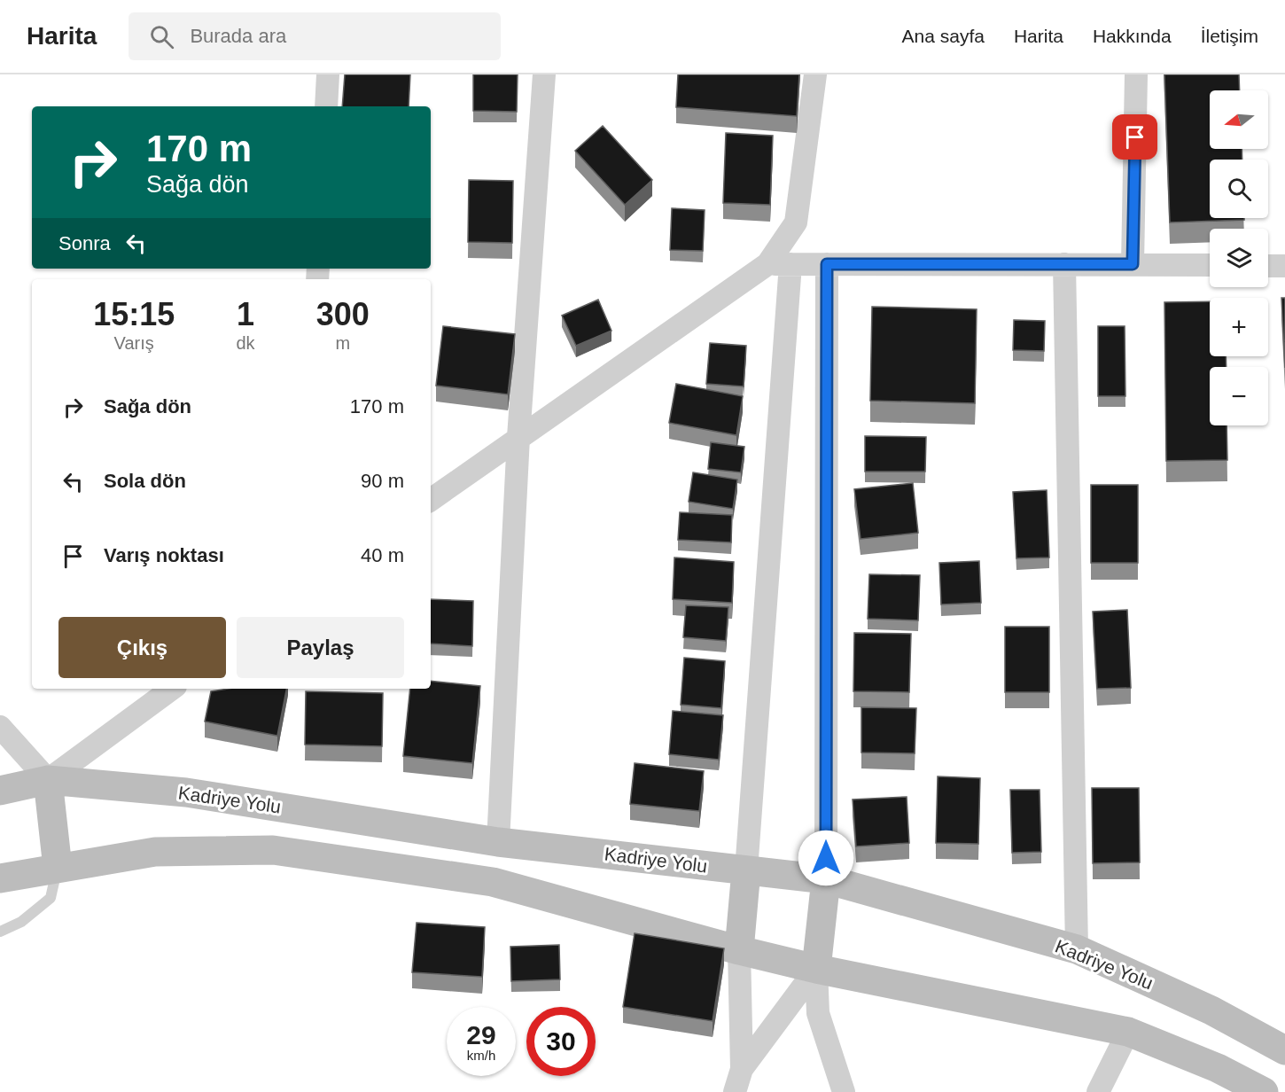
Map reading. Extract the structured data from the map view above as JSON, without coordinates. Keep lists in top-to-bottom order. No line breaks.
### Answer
{"streets":{"main road":["Kadriye Yolu"]},"north":"left","page":{"header":"Harita","search":"Burada ara","nav":["Ana sayfa","Harita","Hakkında","İletişim"],"map_buttons":["+","−"],"turn":["170 m","Sağa dön"],"then":"Sonra","eta":["15:15","Varış","1","dk","300","m"],"list":[{"name":"Sağa dön","value":"170 m"},{"name":"Sola dön","value":"90 m"},{"name":"Varış noktası","value":"40 m"}],"buttons":["Çıkış","Paylaş"],"speed":"29 km/h","limit":"30"}}
